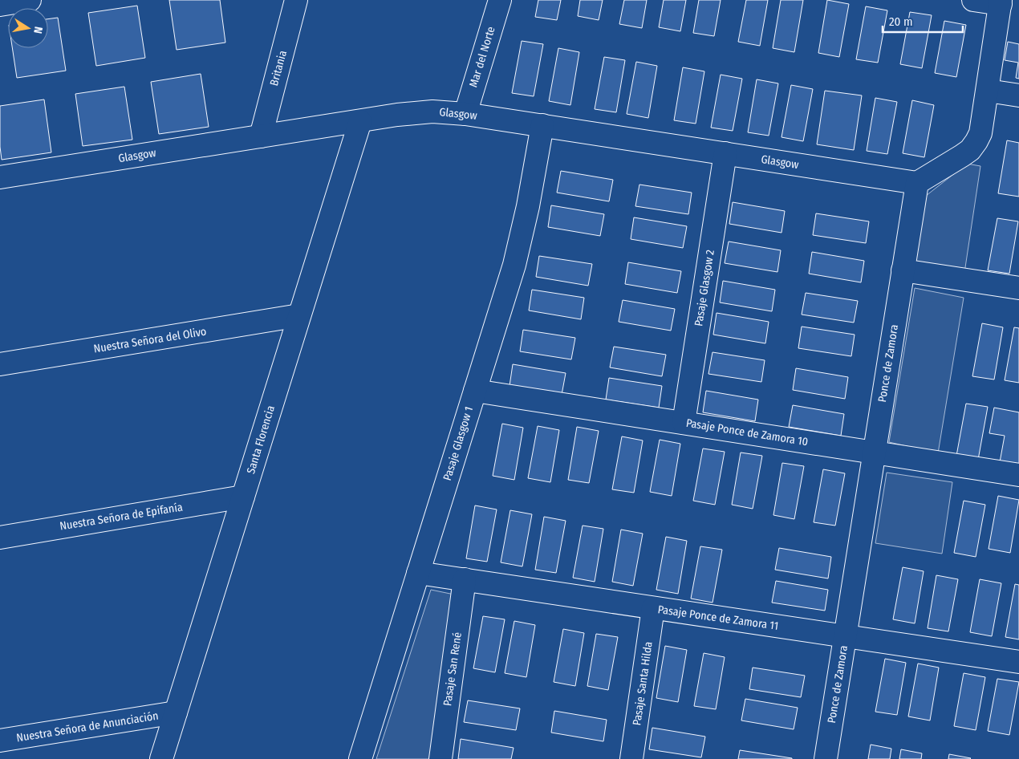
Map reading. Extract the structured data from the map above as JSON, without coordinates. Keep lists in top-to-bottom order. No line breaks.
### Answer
{"streets":{"street":["Mar del Norte","Britania","Glasgow","Pasaje Glasgow 2","Nuestra Señora del Olivo","Ponce de Zamora","Pasaje Ponce de Zamora 10","Santa Florencia","Pasaje Glasgow 1","Nuestra Señora de Epifanía","Pasaje Ponce de Zamora 11","Pasaje San René","Pasaje Santa Hilda","Nuestra Señora de Anunciación"]},"crossings":[["Mar del Norte","Glasgow"],["Britania","Glasgow"],["Glasgow","Pasaje Glasgow 2"],["Glasgow","Ponce de Zamora"],["Glasgow","Santa Florencia"],["Glasgow","Pasaje Glasgow 1"],["Pasaje Glasgow 2","Pasaje Ponce de Zamora 10"],["Nuestra Señora del Olivo","Santa Florencia"],["Ponce de Zamora","Pasaje Ponce de Zamora 10"],["Ponce de Zamora","Pasaje Ponce de Zamora 11"],["Pasaje Ponce de Zamora 10","Pasaje Glasgow 1"],["Santa Florencia","Nuestra Señora de Epifanía"],["Santa Florencia","Nuestra Señora de Anunciación"],["Pasaje Glasgow 1","Pasaje Ponce de Zamora 11"],["Pasaje Ponce de Zamora 11","Pasaje San René"],["Pasaje Ponce de Zamora 11","Pasaje Santa Hilda"]],"scale_bar":"20 m","north":"right"}
